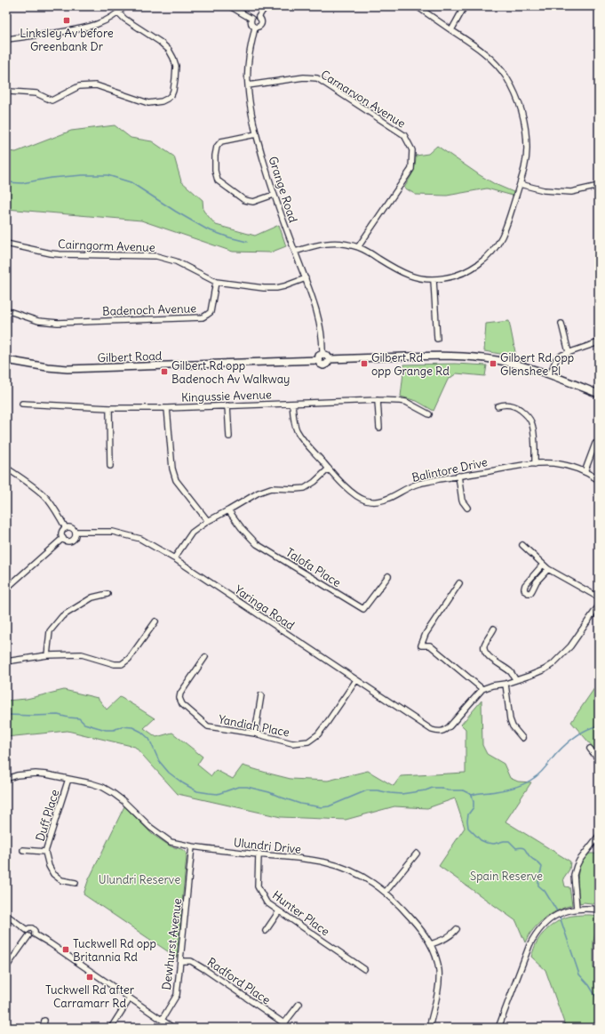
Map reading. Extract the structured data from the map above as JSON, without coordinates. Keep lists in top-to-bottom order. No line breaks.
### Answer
{"streets":{"main road":["Gilbert Road"],"street":["Carnarvon Avenue","Grange Road","Cairngorm Avenue","Badenoch Avenue","Kingussie Avenue","Balintore Drive","Talofa Place","Yaringa Road","Yandiah Place","Duff Place","Ulundri Drive","Hunter Place","Dewhurst Avenue","Radford Place"]},"crossings":[["Carnarvon Avenue","Grange Road"],["Grange Road","Cairngorm Avenue"],["Grange Road","Gilbert Road"],["Cairngorm Avenue","Badenoch Avenue"],["Kingussie Avenue","Balintore Drive"],["Yaringa Road","Yandiah Place"],["Duff Place","Ulundri Drive"],["Ulundri Drive","Hunter Place"],["Ulundri Drive","Dewhurst Avenue"],["Dewhurst Avenue","Radford Place"]],"parks":["Spain Reserve","Ulundri Reserve"],"places":{"transit":["Linksley Av before Greenbank Dr","Gilbert Rd opp Grange Rd","Gilbert Rd opp Glenshee Pl","Gilbert Rd opp Badenoch Av Walkway","Tuckwell Rd opp Britannia Rd","Tuckwell Rd after Carramarr Rd"]}}
